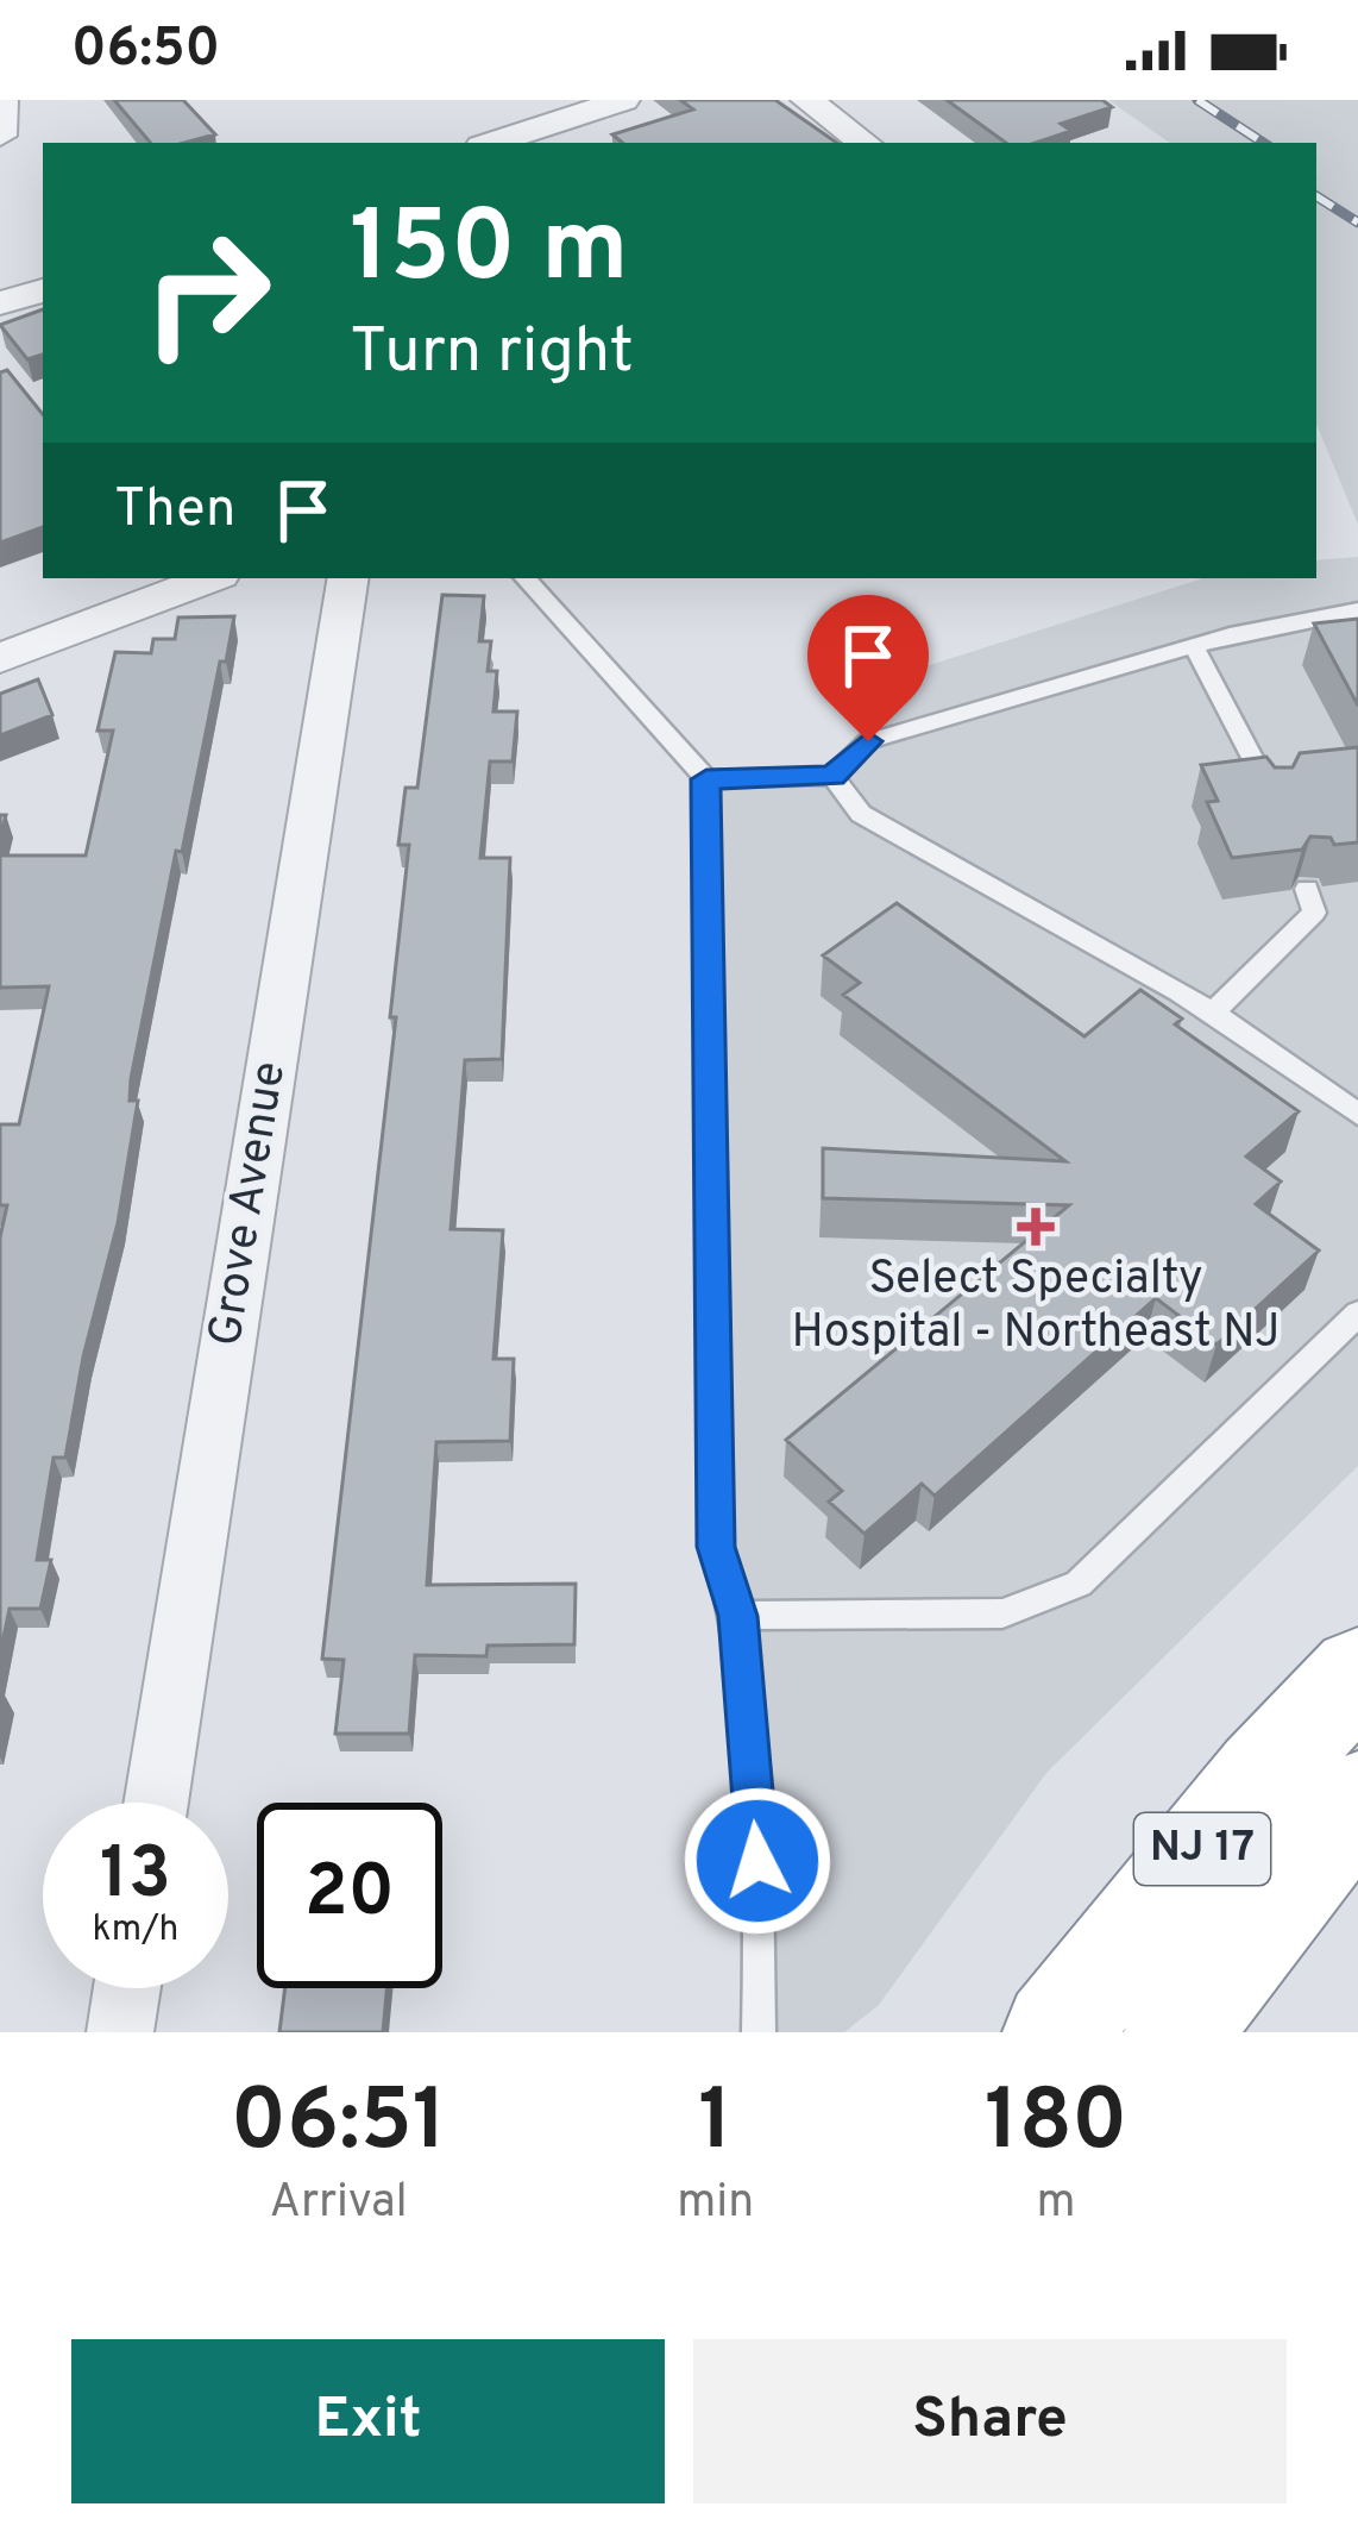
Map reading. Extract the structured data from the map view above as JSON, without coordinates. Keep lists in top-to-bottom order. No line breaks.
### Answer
{"streets":{"highway":["NJ 17"],"street":["Grove Avenue"]},"places":{"health":["Select Specialty Hospital - Northeast NJ"]},"page":{"status":"06:50","turn":["150 m","Turn right"],"then":"Then","speed":"13 km/h","limit":"20","eta":["06:51","Arrival","1","min","180","m"],"buttons":["Exit","Share"]}}
